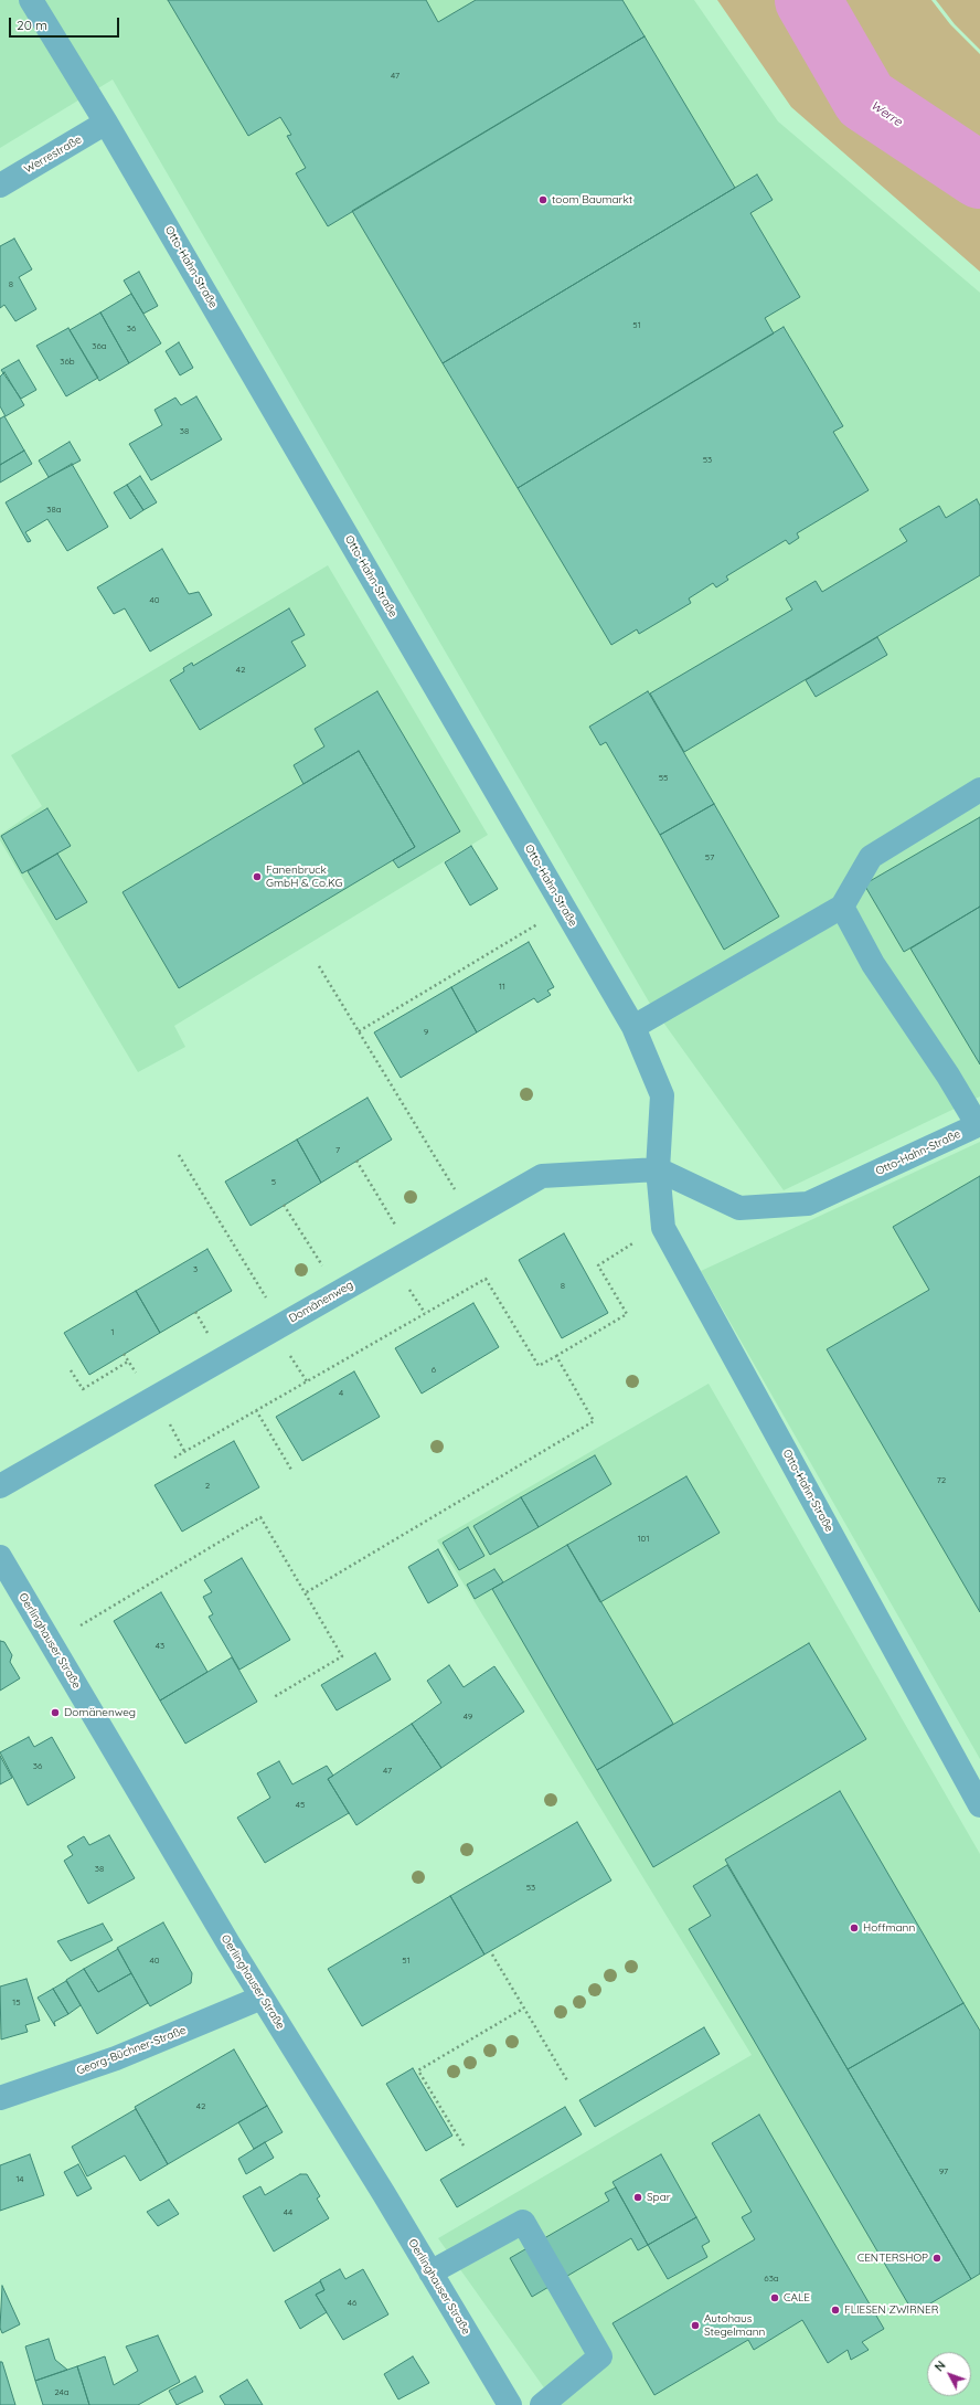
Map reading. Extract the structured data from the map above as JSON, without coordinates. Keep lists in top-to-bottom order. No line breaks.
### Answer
{"streets":{"street":["Werrestraße","Otto-Hahn-Straße","Domänenweg","Oerlinghauser Straße","Georg-Büchner-Straße"]},"crossings":[["Werrestraße","Otto-Hahn-Straße"],["Otto-Hahn-Straße","Domänenweg"],["Oerlinghauser Straße","Georg-Büchner-Straße"]],"water":["Werre"],"places":["toom Baumarkt","Fanenbruck GmbH & Co.KG","Domänenweg","Hoffmann","Spar","CENTERSHOP","CALE","FLIESEN ZWIRNER","Autohaus Stegelmann"],"house_numbers":["47","8","51","36","36a","36b","38","53","38a","40","42","55","57","11","9","7","5","3","8","1","6","4","72","2","101","43","49","36","47","45","38","53","40","51","15","42","97","14","44","63a","46","24a"],"scale_bar":"20 m","north":"top left"}
